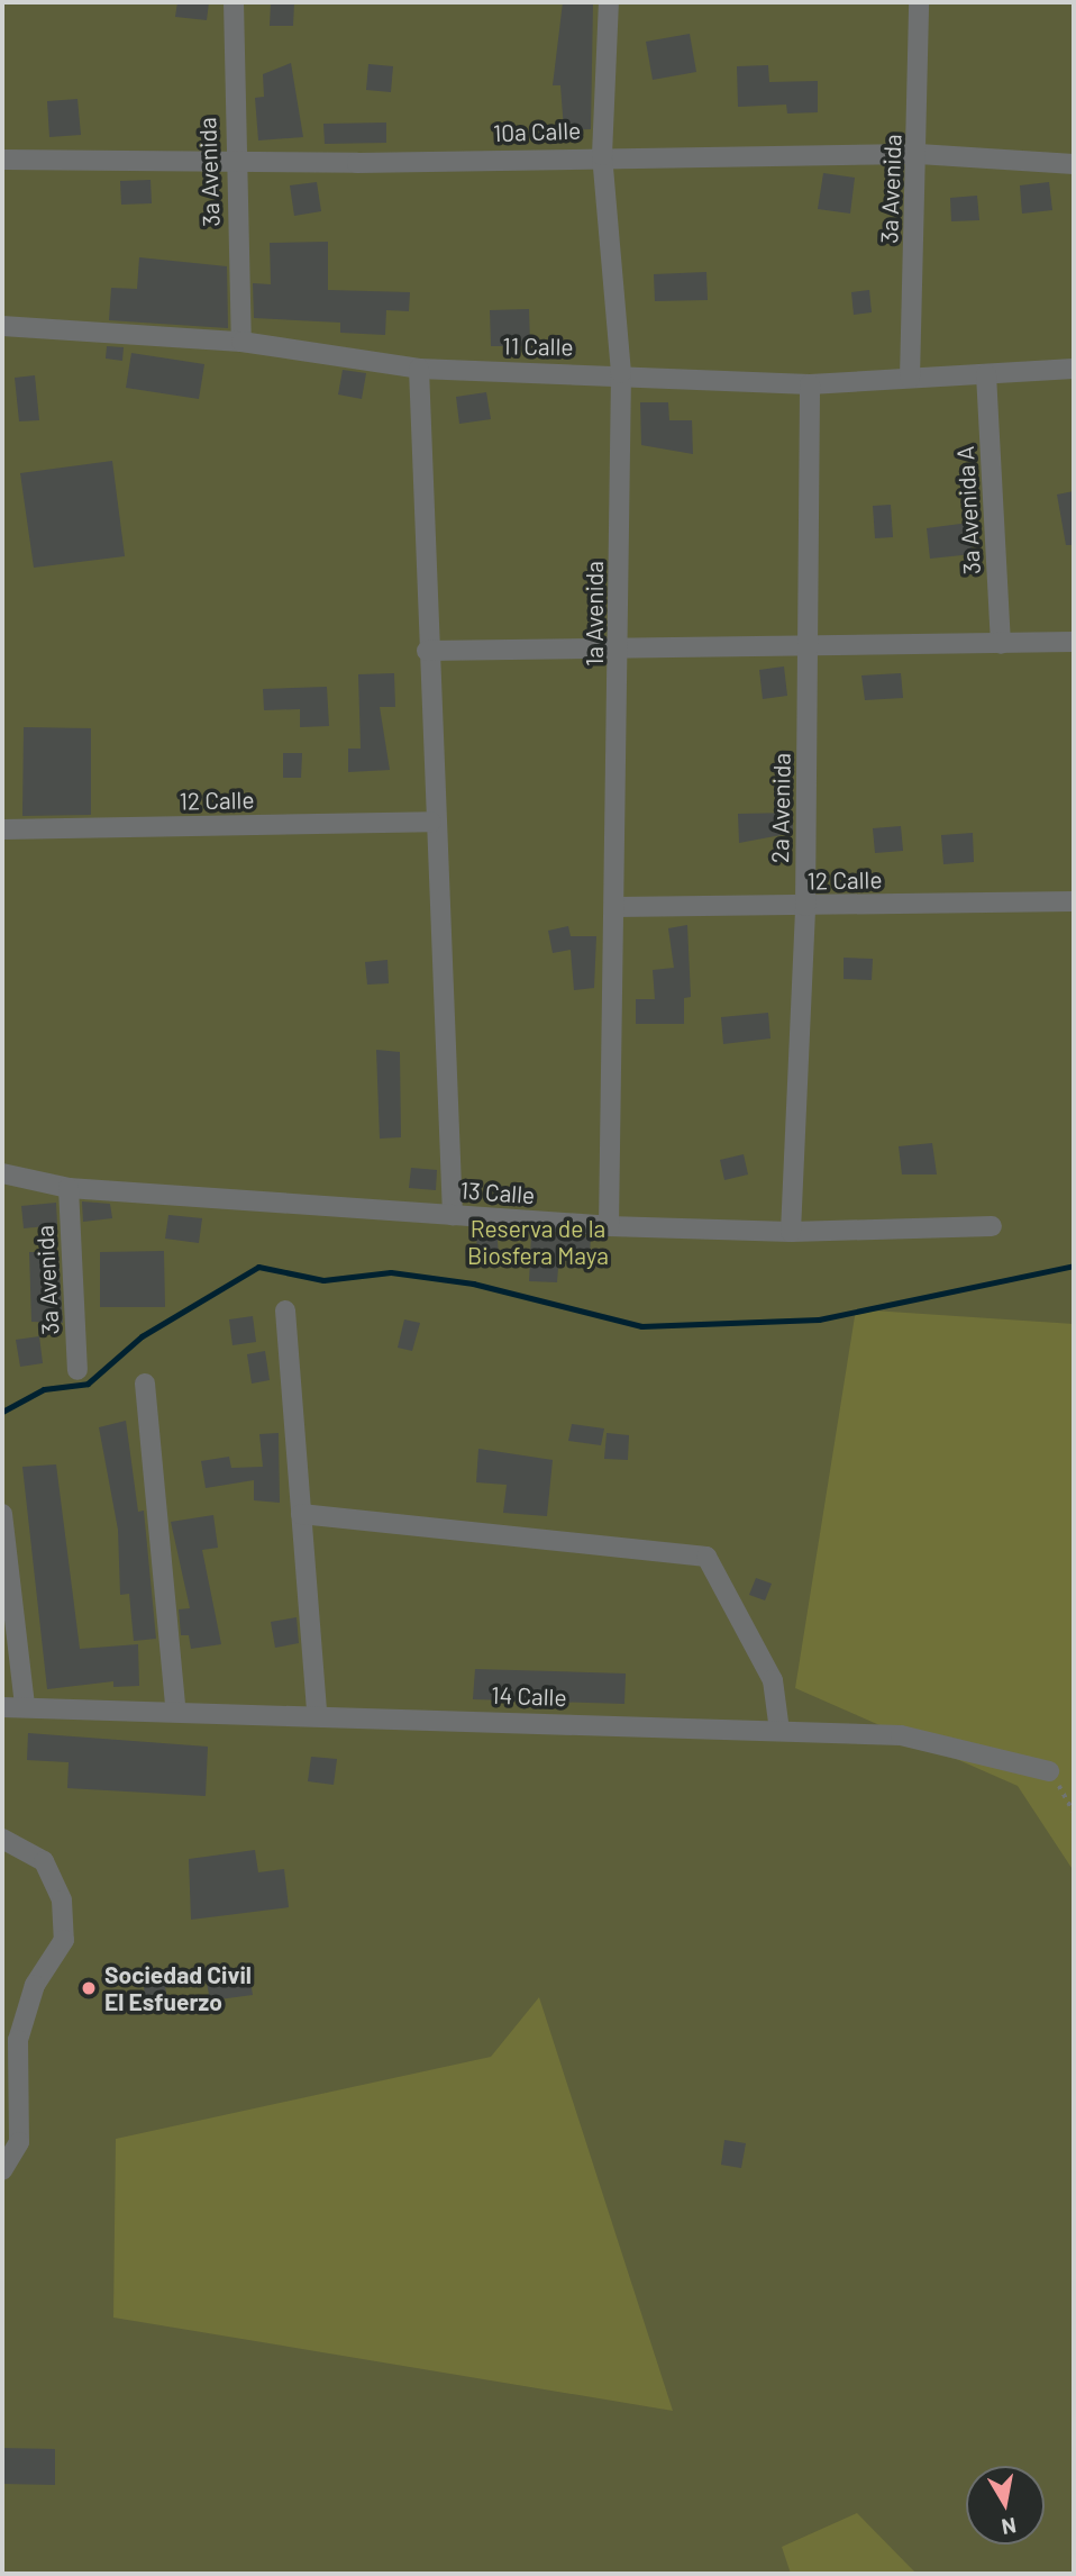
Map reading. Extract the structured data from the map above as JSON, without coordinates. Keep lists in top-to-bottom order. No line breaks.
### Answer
{"streets":{"street":["10a Calle","3a Avenida","11 Calle","3a Avenida A","1a Avenida","12 Calle","2a Avenida","13 Calle","14 Calle"]},"crossings":[["10a Calle","3a Avenida"],["10a Calle","1a Avenida"],["3a Avenida","11 Calle"],["3a Avenida","13 Calle"],["11 Calle","3a Avenida A"],["11 Calle","1a Avenida"],["11 Calle","2a Avenida"],["1a Avenida","12 Calle"],["1a Avenida","13 Calle"],["12 Calle","2a Avenida"],["2a Avenida","13 Calle"]],"parks":["Reserva de la Biosfera Maya"],"places":["Sociedad Civil El Esfuerzo"],"north":"bottom"}
